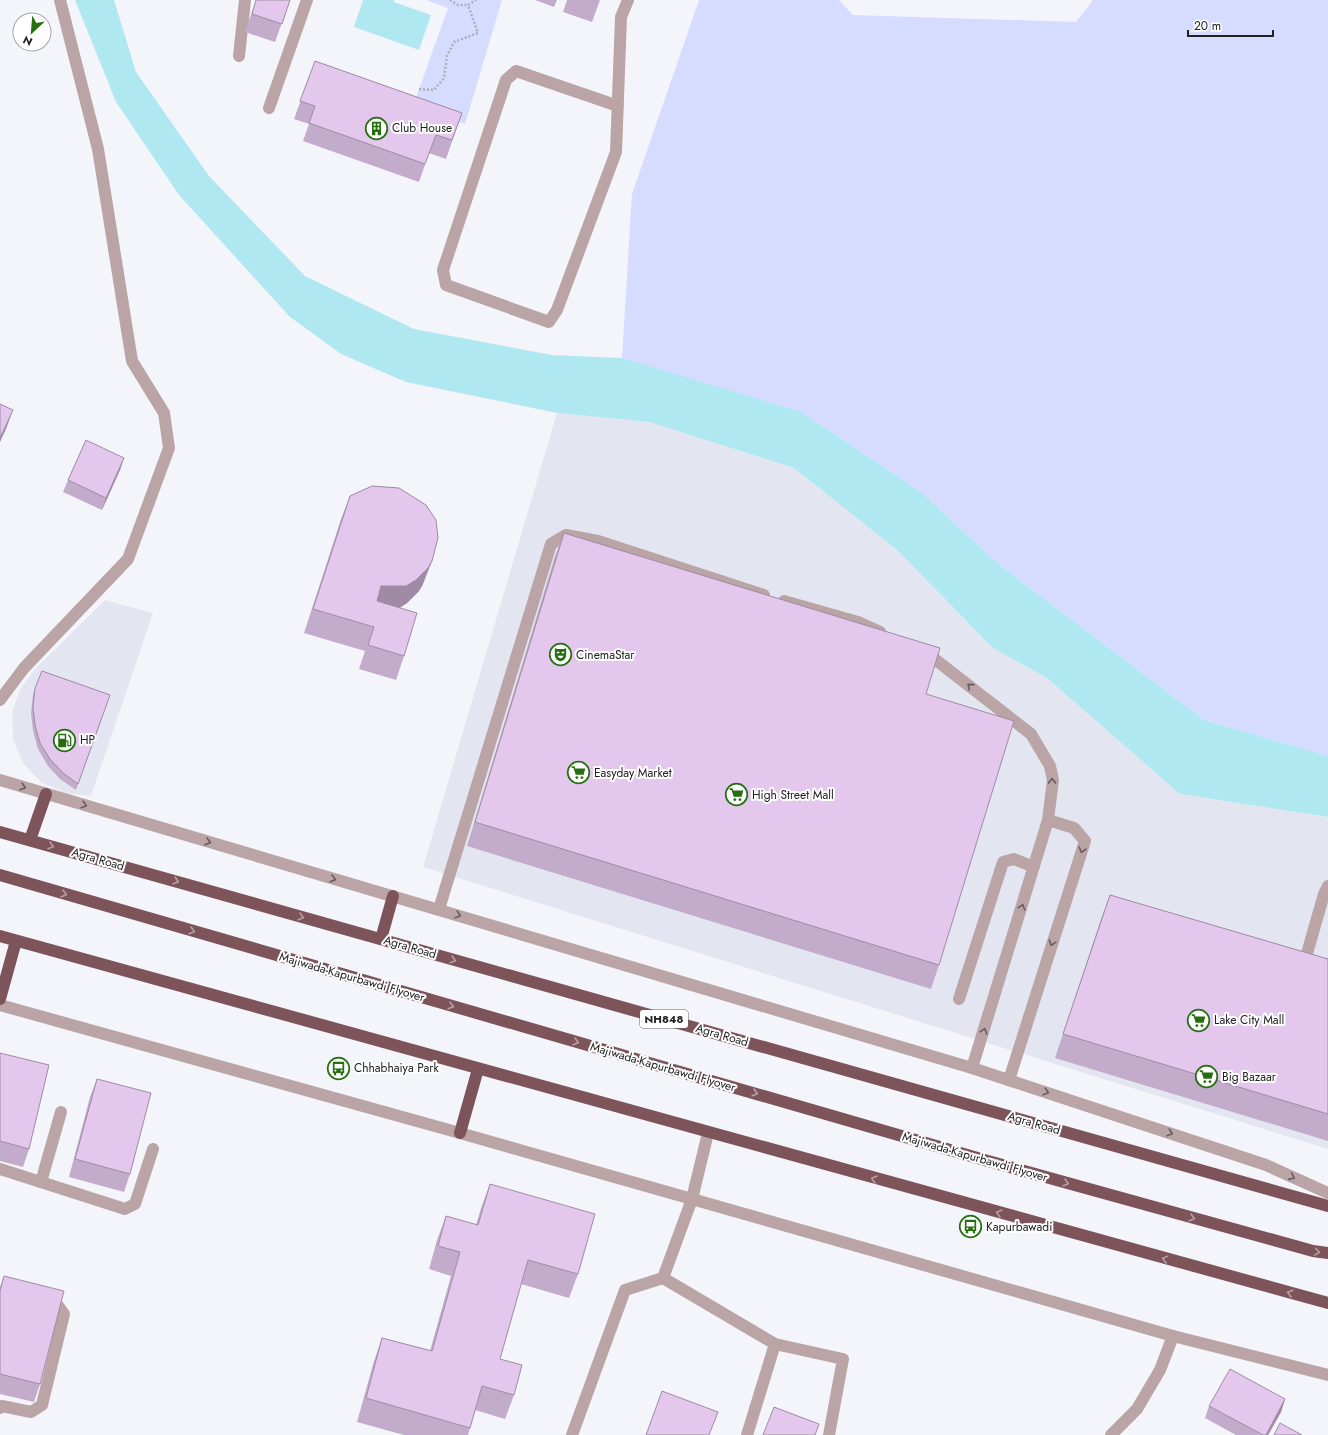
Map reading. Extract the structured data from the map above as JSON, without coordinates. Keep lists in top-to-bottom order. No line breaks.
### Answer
{"streets":{"highway":["Agra Road","Majiwada-Kapurbawdi Flyover","NH848"]},"places":{"building":["Club House"],"theatre":["CinemaStar"],"fuel station":["HP"],"supermarket":["Easyday Market","High Street Mall","Lake City Mall","Big Bazaar"],"bus stop":["Chhabhaiya Park","Kapurbawadi"]},"scale_bar":"20 m","north":"bottom left"}
